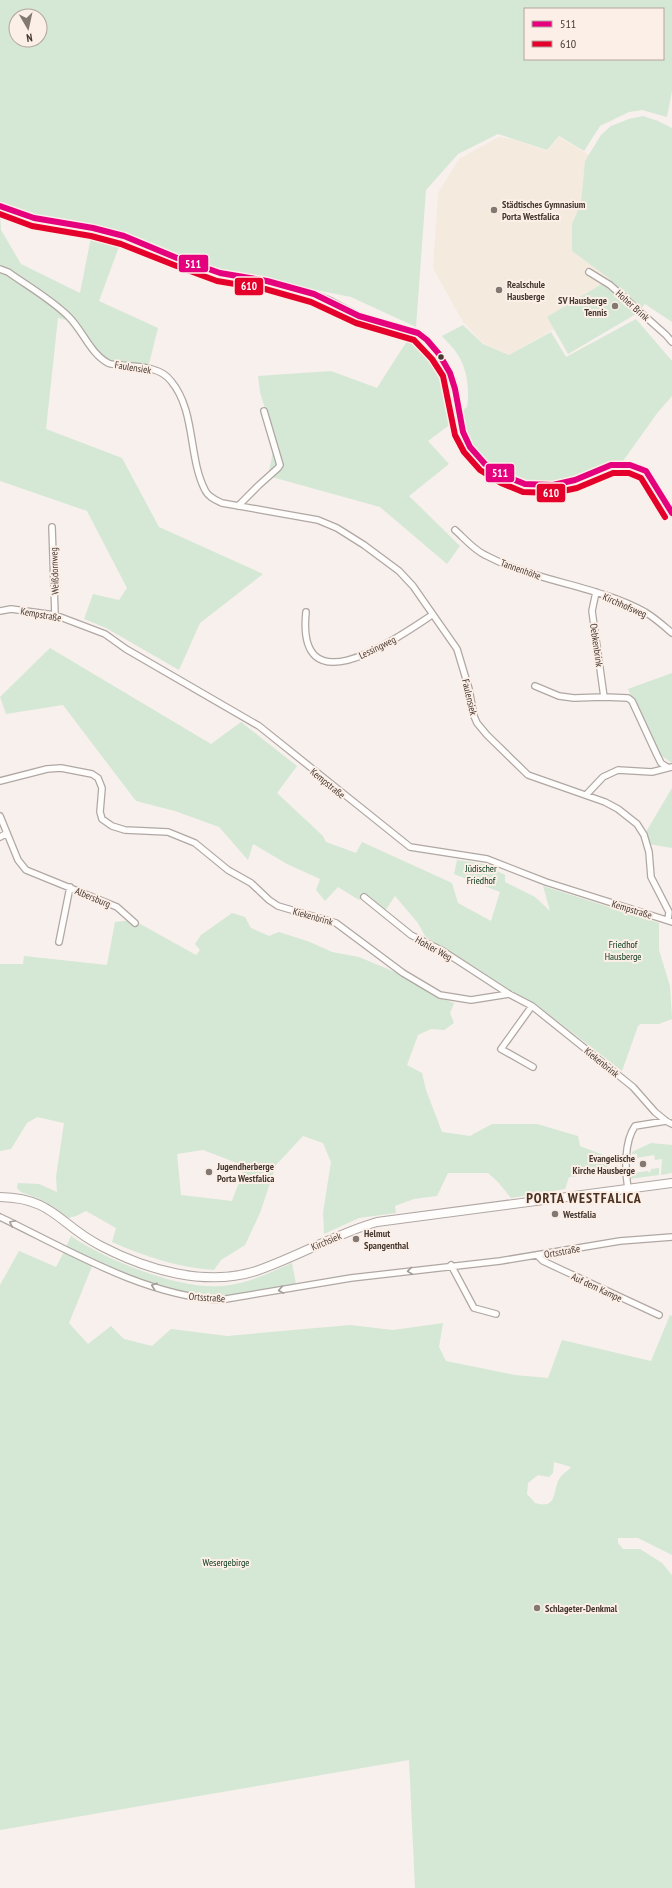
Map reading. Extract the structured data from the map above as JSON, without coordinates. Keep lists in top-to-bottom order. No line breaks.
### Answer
{"streets":{"main road":["Kirchsiek"],"street":["Hoher Brink","Faulensiek","Tannenhöhe","Weißdornweg","Kirchhofsweg","Kempstraße","Oebkenbrink","Lessingweg","Albersburg","Kiekenbrink","Hohler Weg","Ortsstraße","Auf dem Kampe"]},"crossings":[["Faulensiek","Kempstraße"],["Faulensiek","Lessingweg"],["Tannenhöhe","Kirchhofsweg"],["Tannenhöhe","Oebkenbrink"],["Weißdornweg","Kempstraße"],["Kirchhofsweg","Oebkenbrink"],["Kiekenbrink","Hohler Weg"],["Ortsstraße","Auf dem Kampe"]],"one_way":["Ortsstraße"],"districts":["PORTA WESTFALICA"],"parks":["Jüdischer Friedhof","Friedhof Hausberge","Wesergebirge"],"places":["Städtisches Gymnasium Porta Westfalica","Realschule Hausberge","SV Hausberge Tennis","Evangelische Kirche Hausberge","Jugendherberge Porta Westfalica","Westfalia","Helmut Spangenthal","Schlageter-Denkmal"],"lines":["transit line 511","transit line 610"],"legend":["511","610"],"north":"bottom"}
